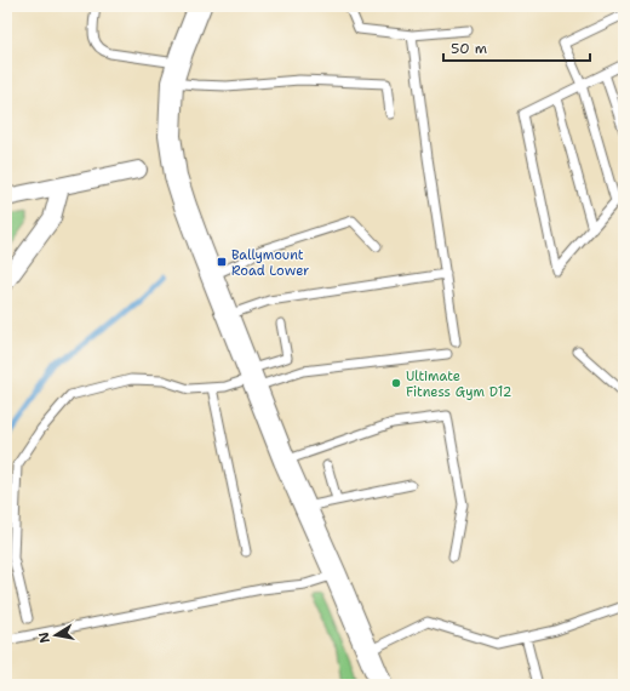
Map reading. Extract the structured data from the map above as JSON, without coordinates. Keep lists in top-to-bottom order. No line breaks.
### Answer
{"places":{"transit":["Ballymount Road Lower"],"other":["Ultimate Fitness Gym D12"]},"scale_bar":"50 m","north":"left"}
